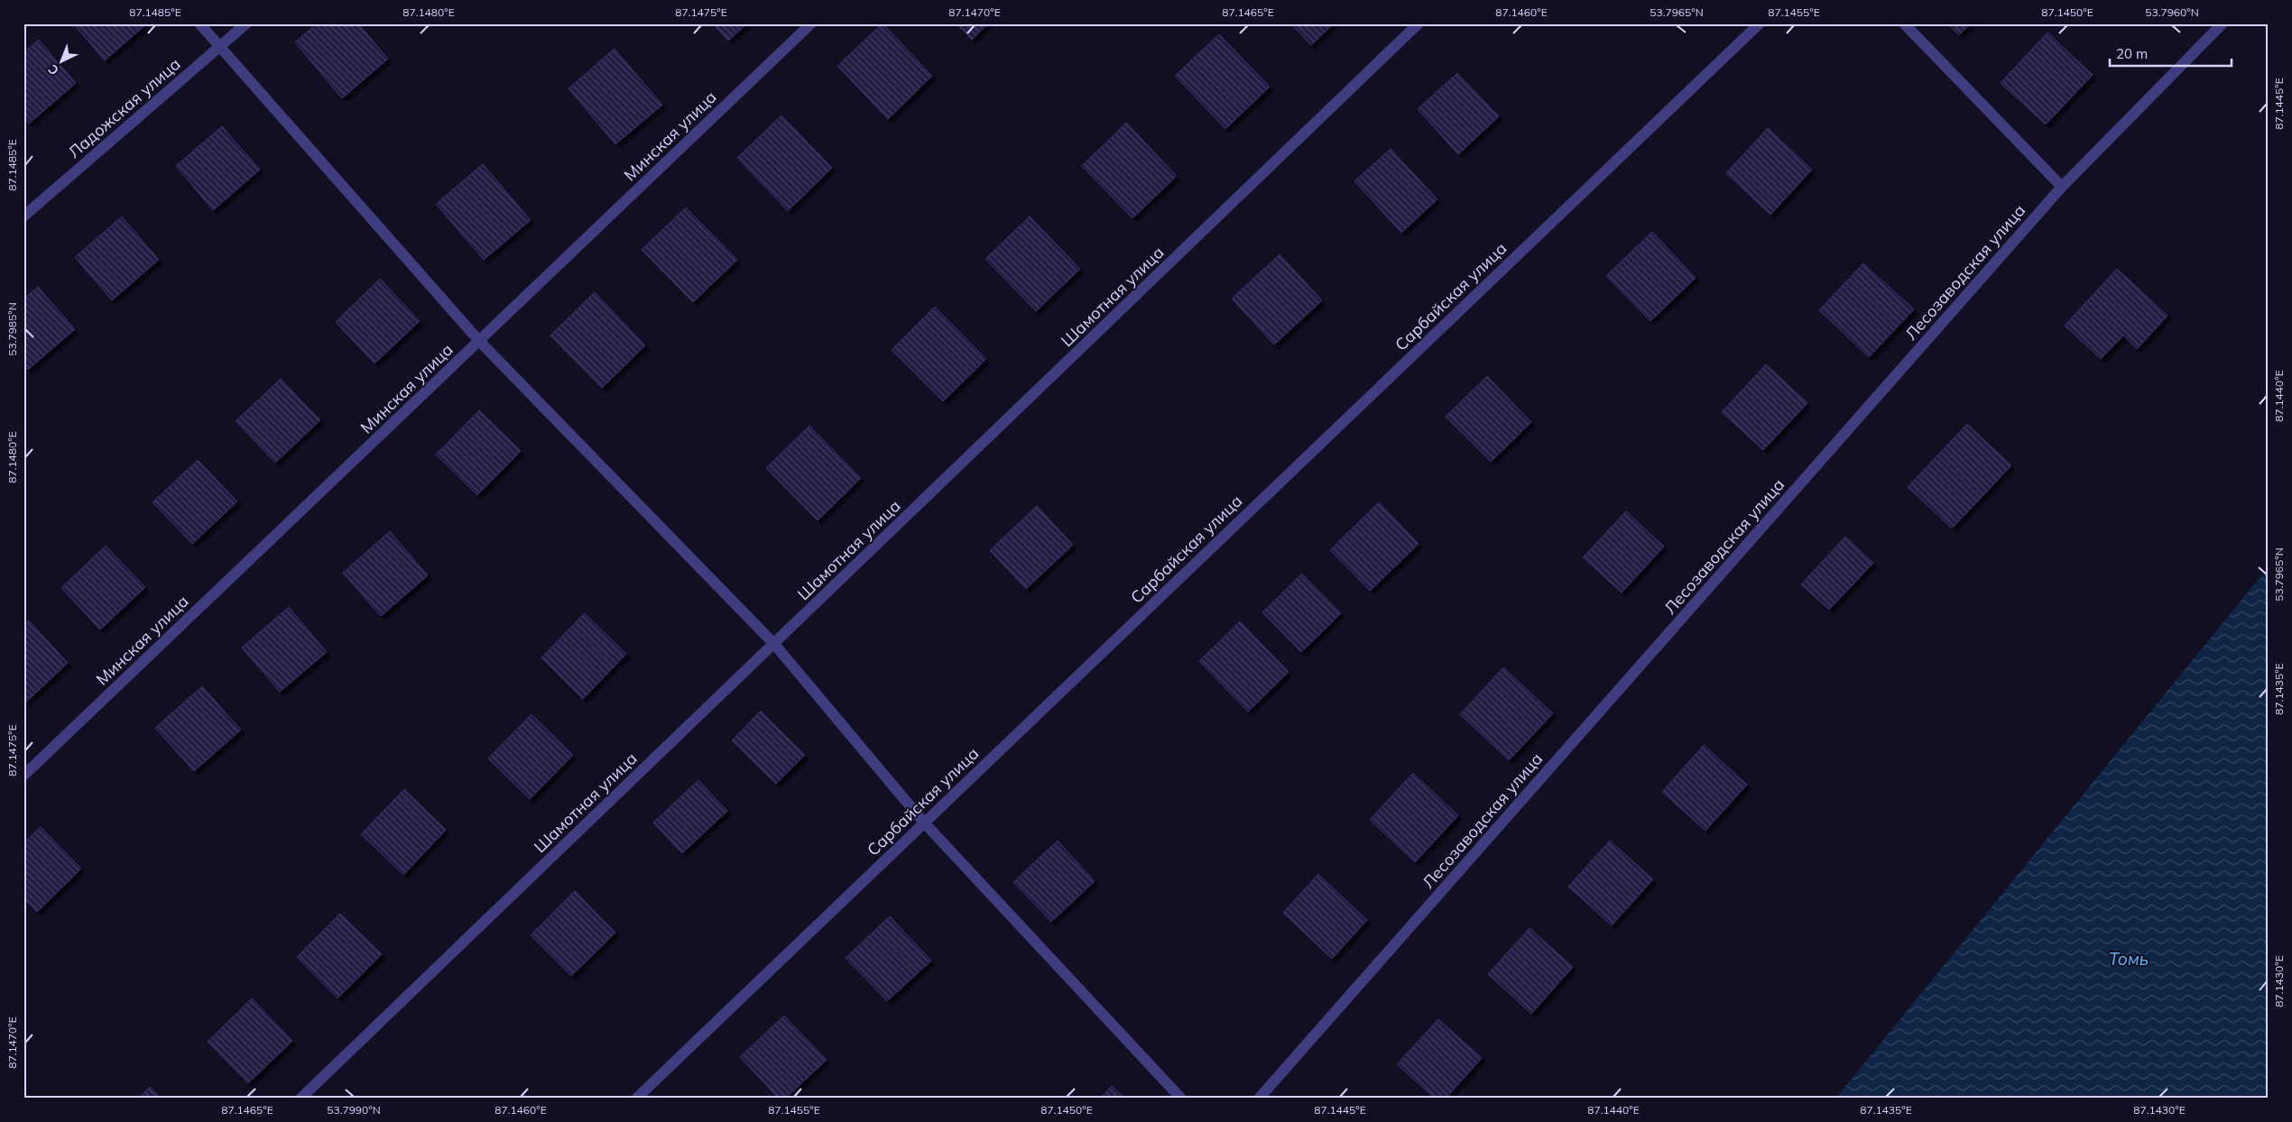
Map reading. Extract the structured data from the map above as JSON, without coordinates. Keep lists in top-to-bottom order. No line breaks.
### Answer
{"streets":{"street":["Ладожская улица","Минская улица","Лесозаводская улица","Шамотная улица","Сарбайская улица"]},"water":["Томь"],"scale_bar":"20 m","north":"bottom left","coordinates":["87.1485°E","87.1480°E","87.1475°E","87.1470°E","87.1465°E","87.1460°E","53.7965°N","87.1455°E","87.1450°E","53.7960°N","87.1445°E","53.7985°N","87.1440°E","87.1435°E","87.1430°E","53.7990°N"]}
